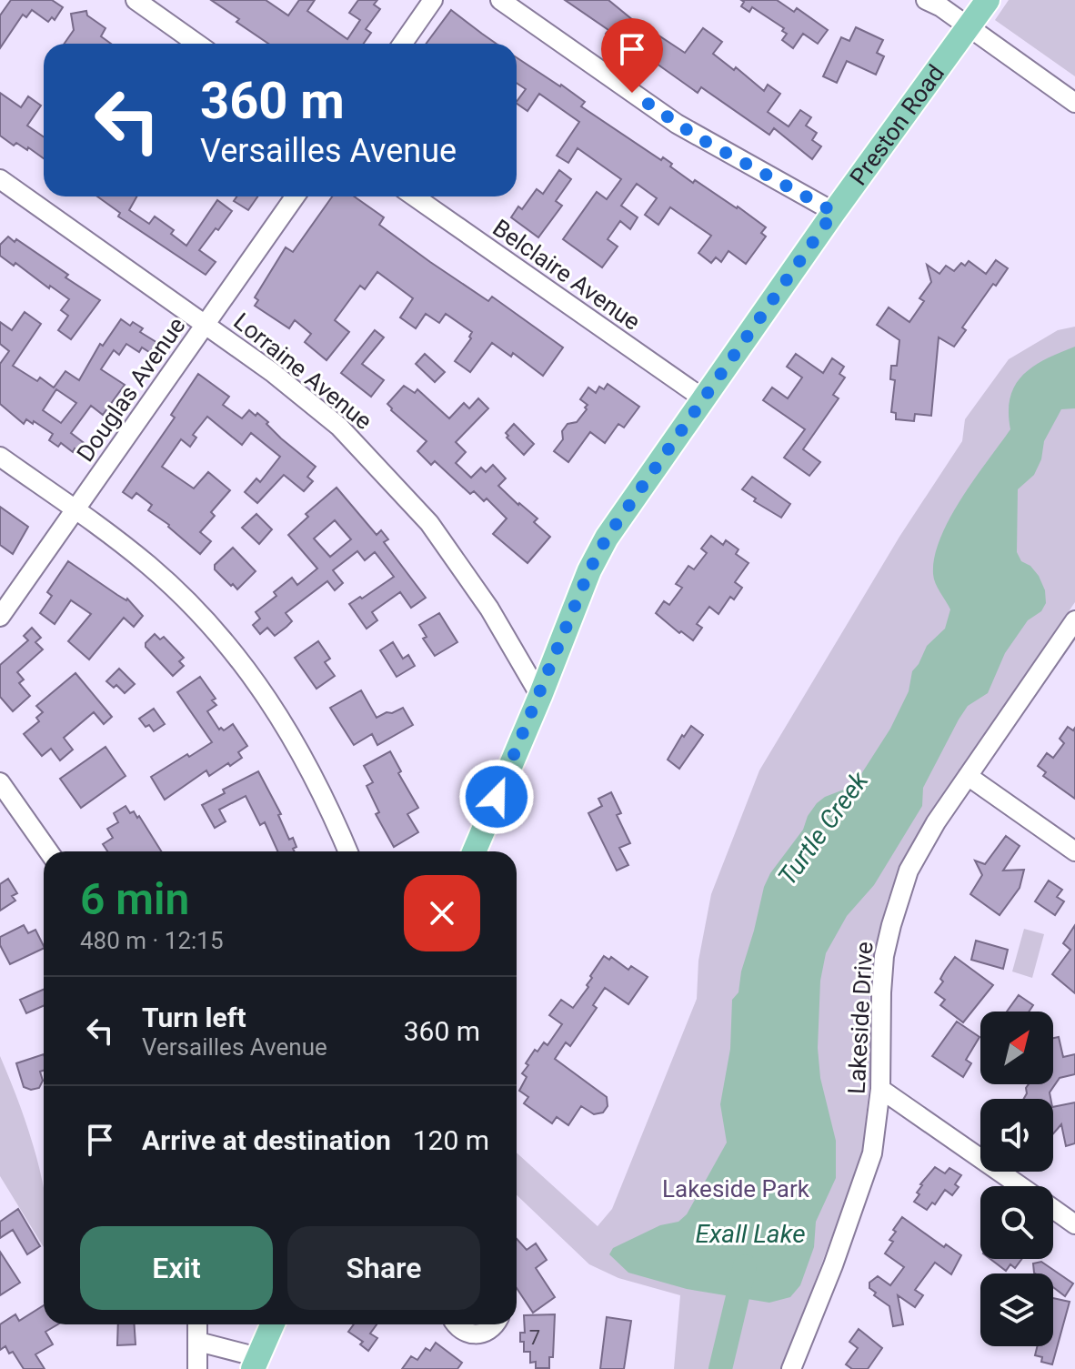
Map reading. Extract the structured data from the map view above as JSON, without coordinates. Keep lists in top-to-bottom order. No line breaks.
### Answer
{"streets":{"main road":["Preston Road"],"street":["Belclaire Avenue","Lorraine Avenue","Douglas Avenue","Lakeside Drive"]},"crossings":[["Preston Road","Belclaire Avenue"],["Preston Road","Lorraine Avenue"],["Lorraine Avenue","Douglas Avenue"]],"water":["Turtle Creek","Exall Lake"],"parks":["Lakeside Park"],"house_numbers":["7"],"north":"top right","page":{"turn":["360 m","Versailles Avenue"],"heading":["6 min","480 m · 12:15"],"list":[{"name":"Turn left","note":"Versailles Avenue","value":"360 m"},{"name":"Arrive at destination","value":"120 m"}],"buttons":["Exit","Share"]}}
